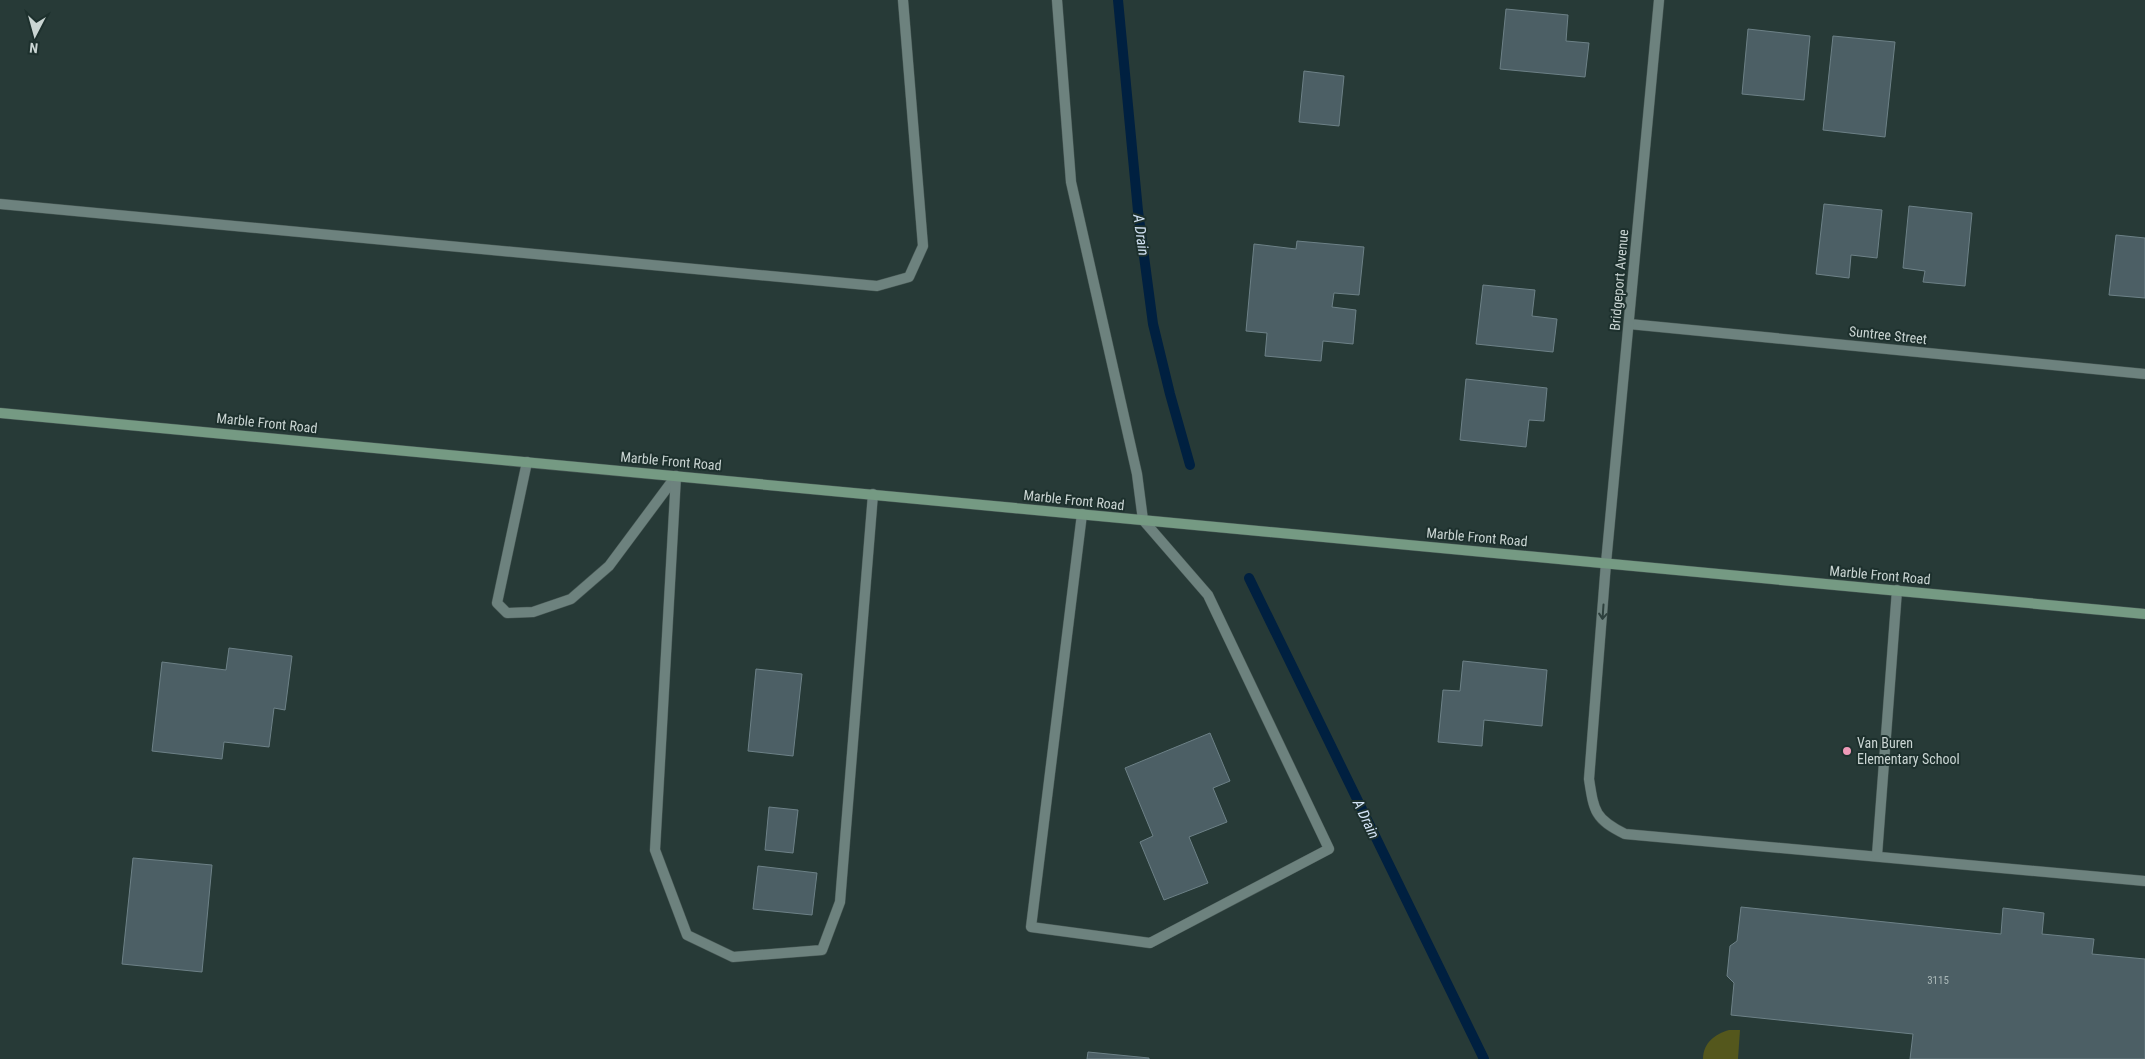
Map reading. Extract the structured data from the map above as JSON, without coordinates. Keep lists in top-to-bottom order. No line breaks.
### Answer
{"streets":{"street":["Bridgeport Avenue","Suntree Street","Marble Front Road"]},"crossings":[["Bridgeport Avenue","Suntree Street"],["Bridgeport Avenue","Marble Front Road"]],"water":["A Drain"],"places":["Van Buren Elementary School"],"house_numbers":["3115"],"north":"bottom"}
